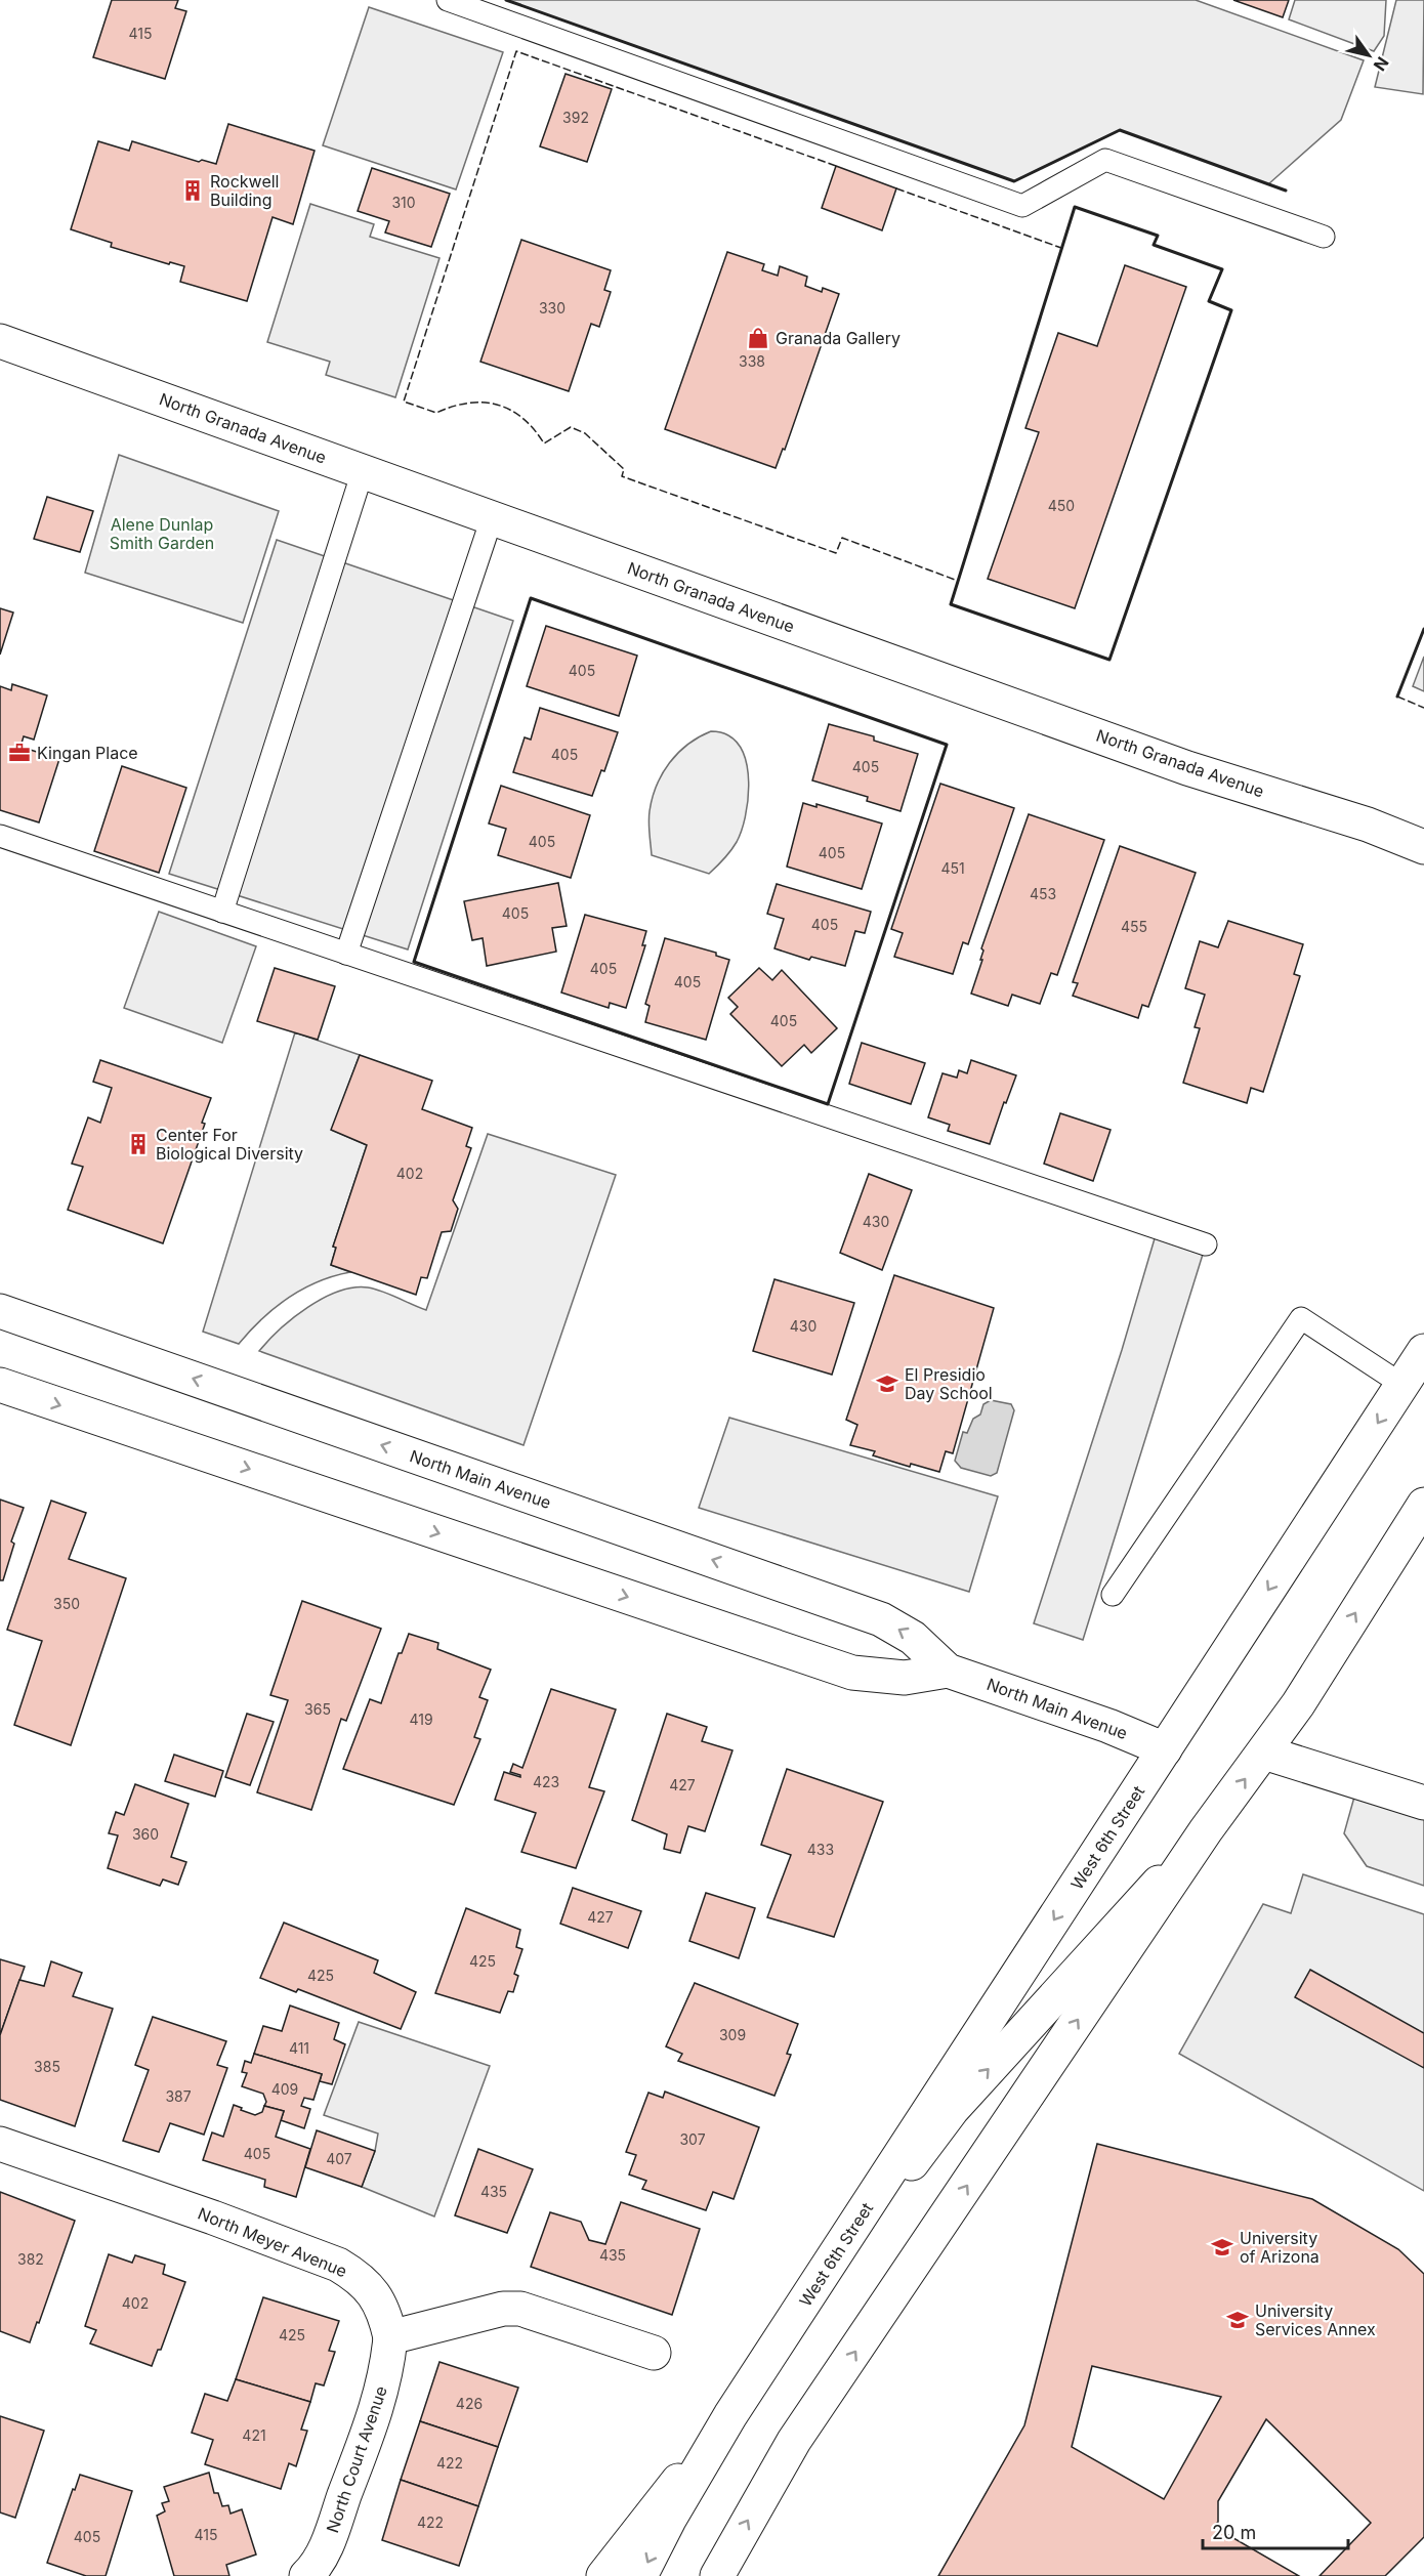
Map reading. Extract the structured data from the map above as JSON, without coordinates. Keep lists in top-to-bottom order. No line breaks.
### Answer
{"streets":{"street":["North Granada Avenue","North Main Avenue","West 6th Street","North Meyer Avenue","North Court Avenue"]},"crossings":[["North Main Avenue","West 6th Street"],["North Meyer Avenue","North Court Avenue"]],"parks":["Alene Dunlap Smith Garden"],"places":{"building":["Rockwell Building","Center For Biological Diversity"],"shop":["Granada Gallery"],"office":["Kingan Place"],"school or university":["El Presidio Day School","University of Arizona","University Services Annex"]},"house_numbers":["415","392","310","330","338","450","405","405","405","405","405","451","453","405","405","455","405","405","405","402","430","430","350","365","419","423","427","360","433","427","425","425","309","411","385","409","387","307","405","407","435","435","382","402","425","426","421","422","422","415","405"],"scale_bar":"20 m","north":"bottom right"}
